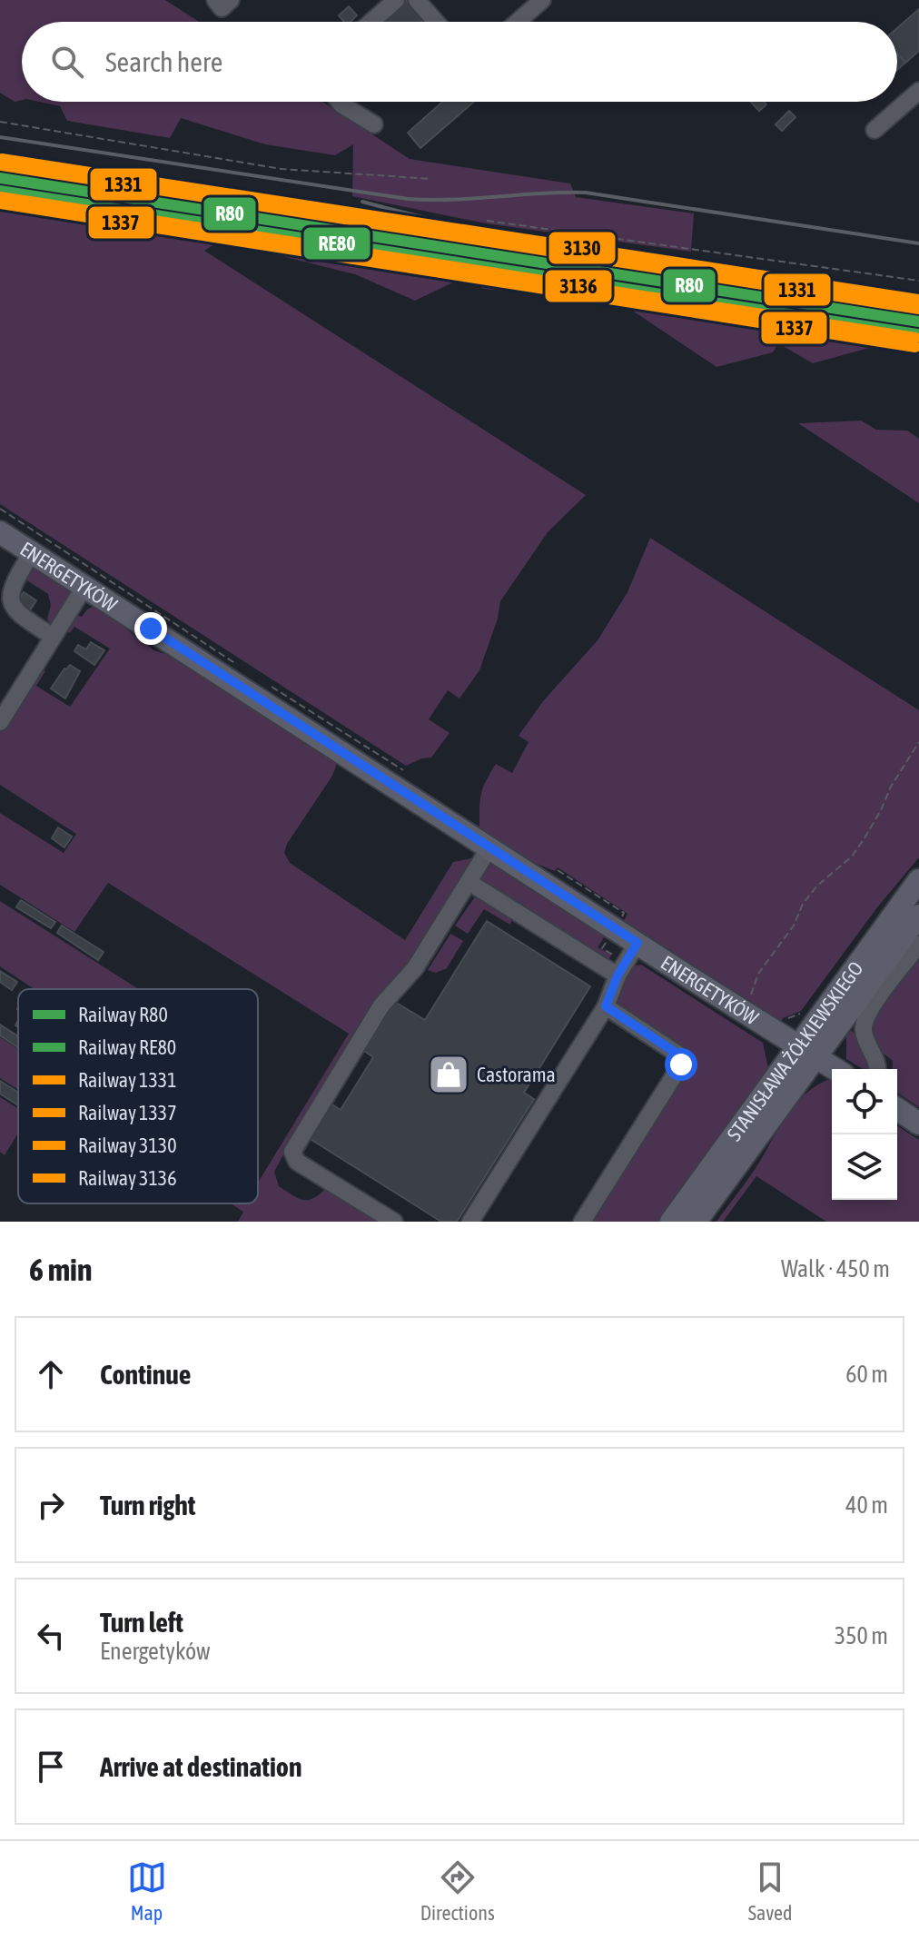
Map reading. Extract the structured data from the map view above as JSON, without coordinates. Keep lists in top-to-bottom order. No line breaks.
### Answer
{"streets":{"main road":["ENERGETYKÓW","STANISŁAWA ŻÓŁKIEWSKIEGO"]},"crossings":[["ENERGETYKÓW","STANISŁAWA ŻÓŁKIEWSKIEGO"]],"places":{"shop":["Castorama"]},"lines":["rail line 3130","rail line 1331","rail line R80","rail line RE80","rail line 3136","rail line 1337"],"legend":["Railway R80","Railway RE80","Railway 1331","Railway 1337","Railway 3130","Railway 3136"],"page":{"search":"Search here","heading":["6 min","Walk · 450 m"],"list":[["Continue","60 m"],["Turn right","40 m"],["Turn left","Energetyków","350 m"],"Arrive at destination"],"nav":["Map","Directions","Saved"]}}
